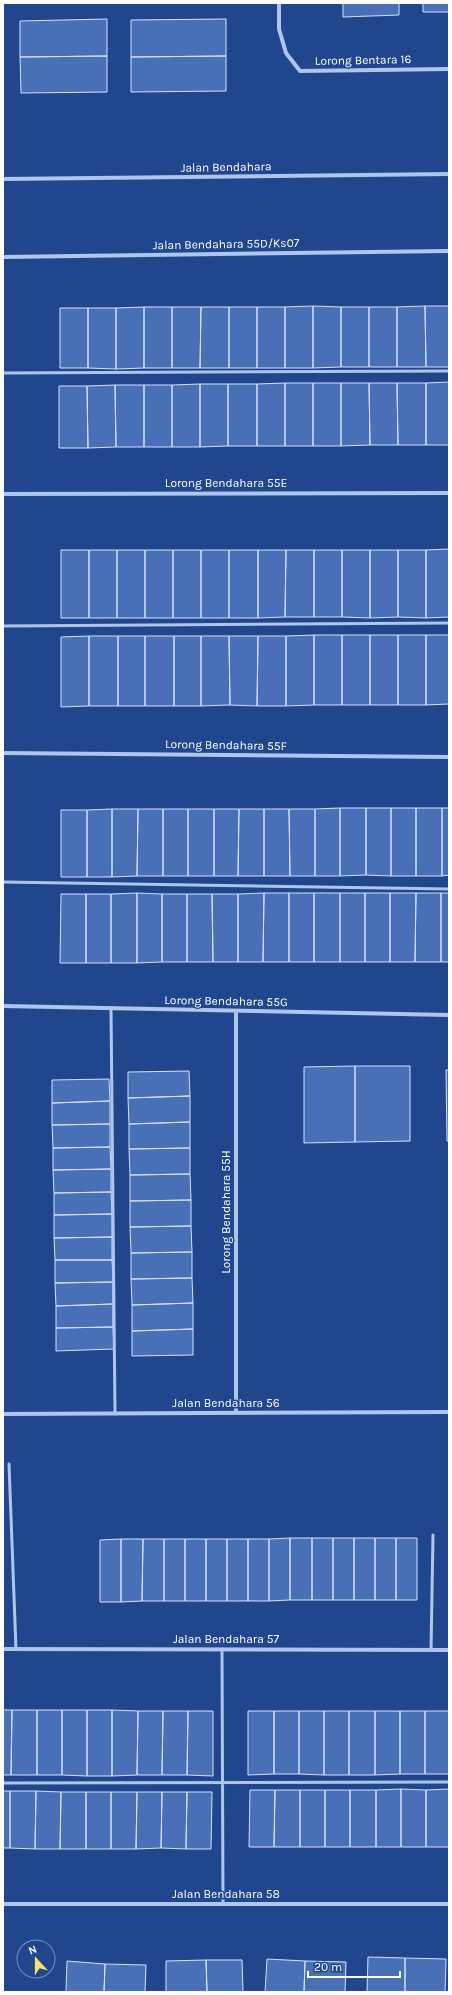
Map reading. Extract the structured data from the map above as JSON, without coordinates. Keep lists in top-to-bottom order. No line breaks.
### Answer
{"streets":{"street":["Lorong Bentara 16","Jalan Bendahara","Jalan Bendahara 55D/Ks07","Lorong Bendahara 55E","Lorong Bendahara 55F","Lorong Bendahara 55G","Lorong Bendahara 55H","Jalan Bendahara 56","Jalan Bendahara 57","Jalan Bendahara 58"]},"crossings":[["Lorong Bendahara 55G","Lorong Bendahara 55H"],["Lorong Bendahara 55H","Jalan Bendahara 56"]],"scale_bar":"20 m","north":"top"}
